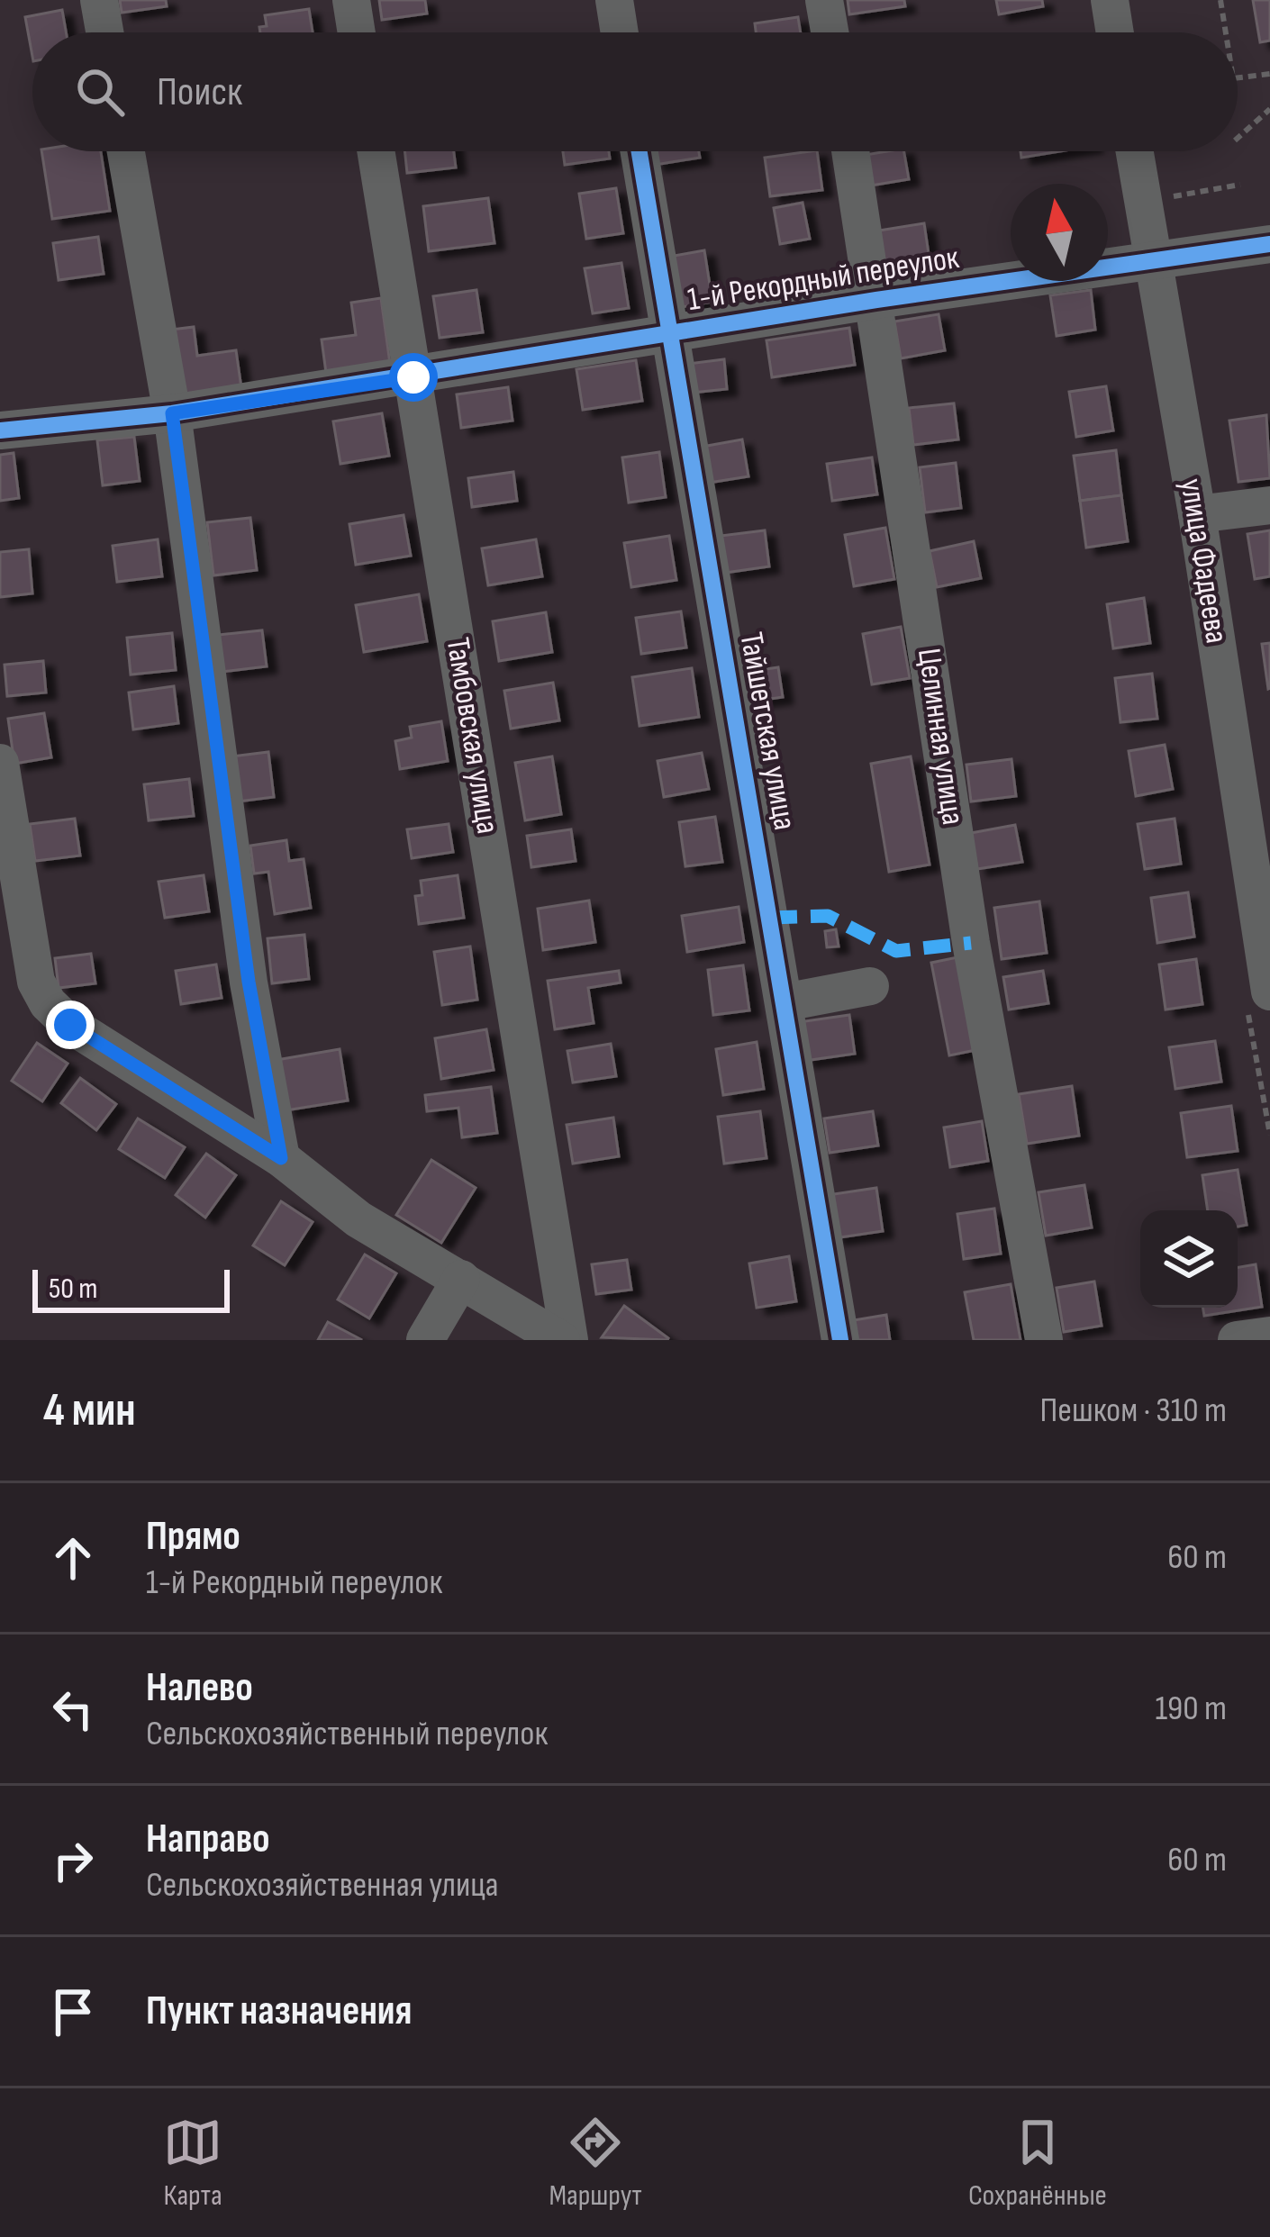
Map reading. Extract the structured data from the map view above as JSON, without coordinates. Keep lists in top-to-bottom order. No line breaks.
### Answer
{"streets":{"street":["1-й Рекордный переулок","улица Фадеева","Тайшетская улица","Тамбовская улица","Целинная улица"]},"crossings":[["1-й Рекордный переулок","улица Фадеева"],["1-й Рекордный переулок","Тайшетская улица"],["1-й Рекордный переулок","Тамбовская улица"],["1-й Рекордный переулок","Целинная улица"]],"scale_bar":"50 m","north":"top","page":{"search":"Поиск","scale":"50 m","heading":["4 мин","Пешком · 310 m"],"list":[["Прямо","1-й Рекордный переулок","60 m"],["Налево","Сельскохозяйственный переулок","190 m"],["Направо","Сельскохозяйственная улица","60 m"],"Пункт назначения"],"nav":["Карта","Маршрут","Сохранённые"]}}
